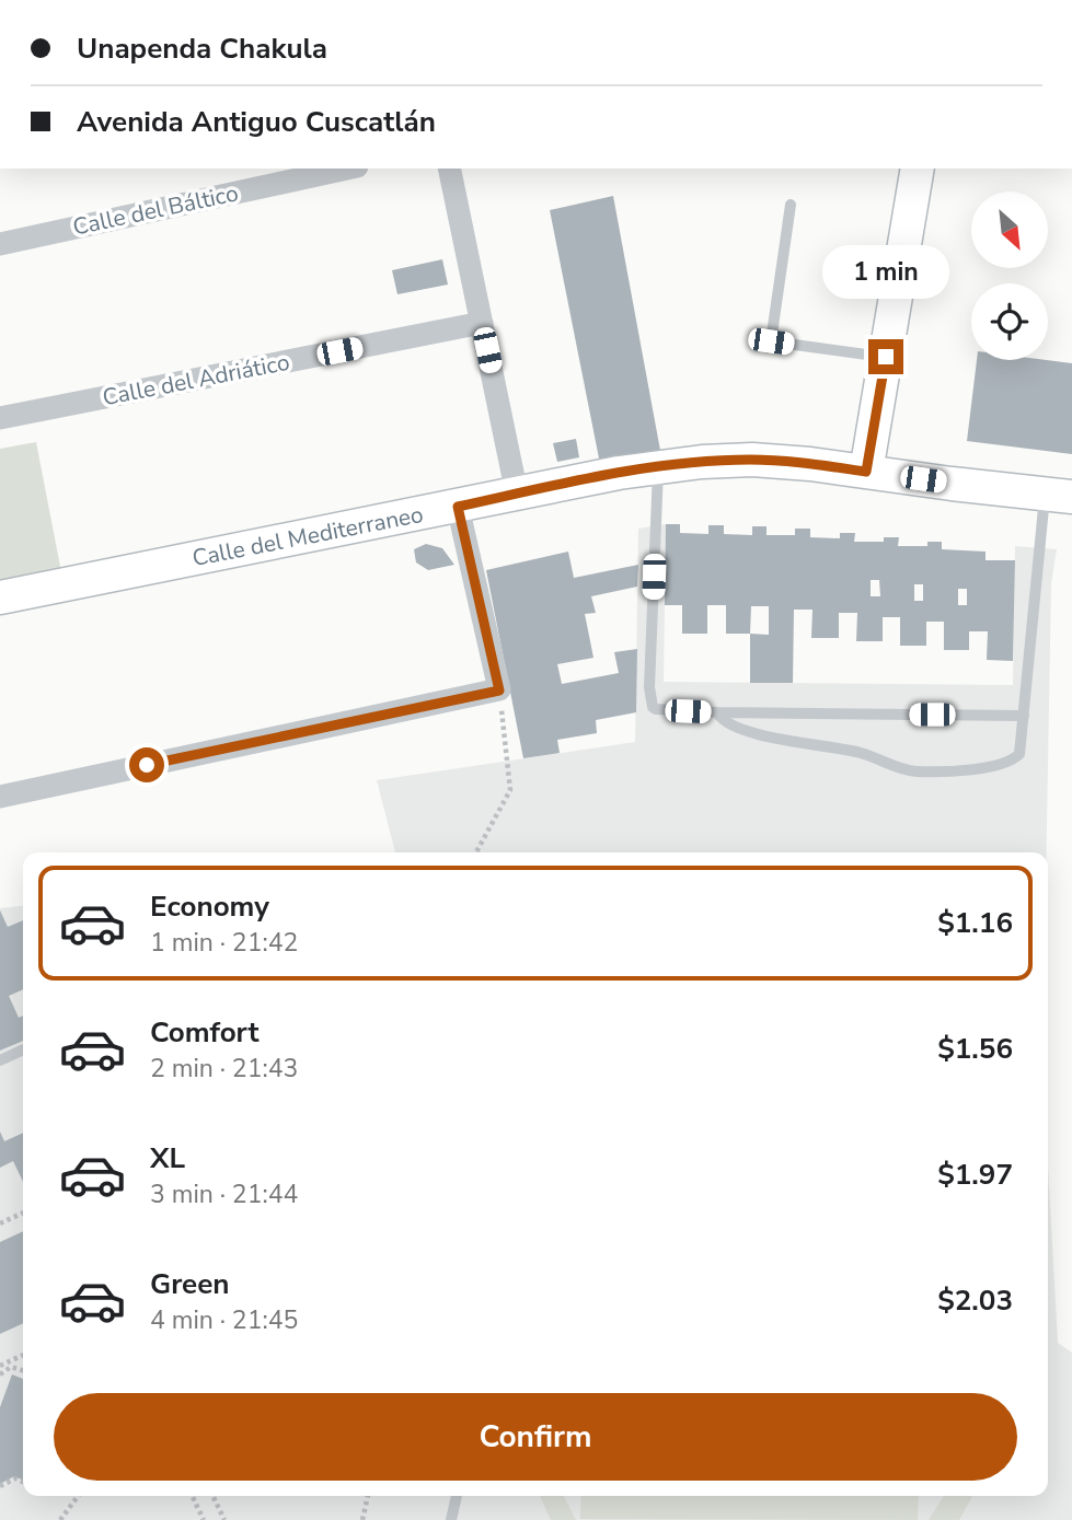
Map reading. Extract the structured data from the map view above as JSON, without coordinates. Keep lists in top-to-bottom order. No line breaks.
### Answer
{"streets":{"street":["Calle del Báltico","Calle del Adriático","Calle del Mediterraneo"]},"north":"bottom right","page":{"banner":["Unapenda Chakula","Avenida Antiguo Cuscatlán"],"bubble":"1 min","list":[{"name":"Economy","note":"1 min · 21:42","value":"$1.16"},{"name":"Comfort","note":"2 min · 21:43","value":"$1.56"},{"name":"XL","note":"3 min · 21:44","value":"$1.97"},{"name":"Green","note":"4 min · 21:45","value":"$2.03"}],"buttons":"Confirm"}}
